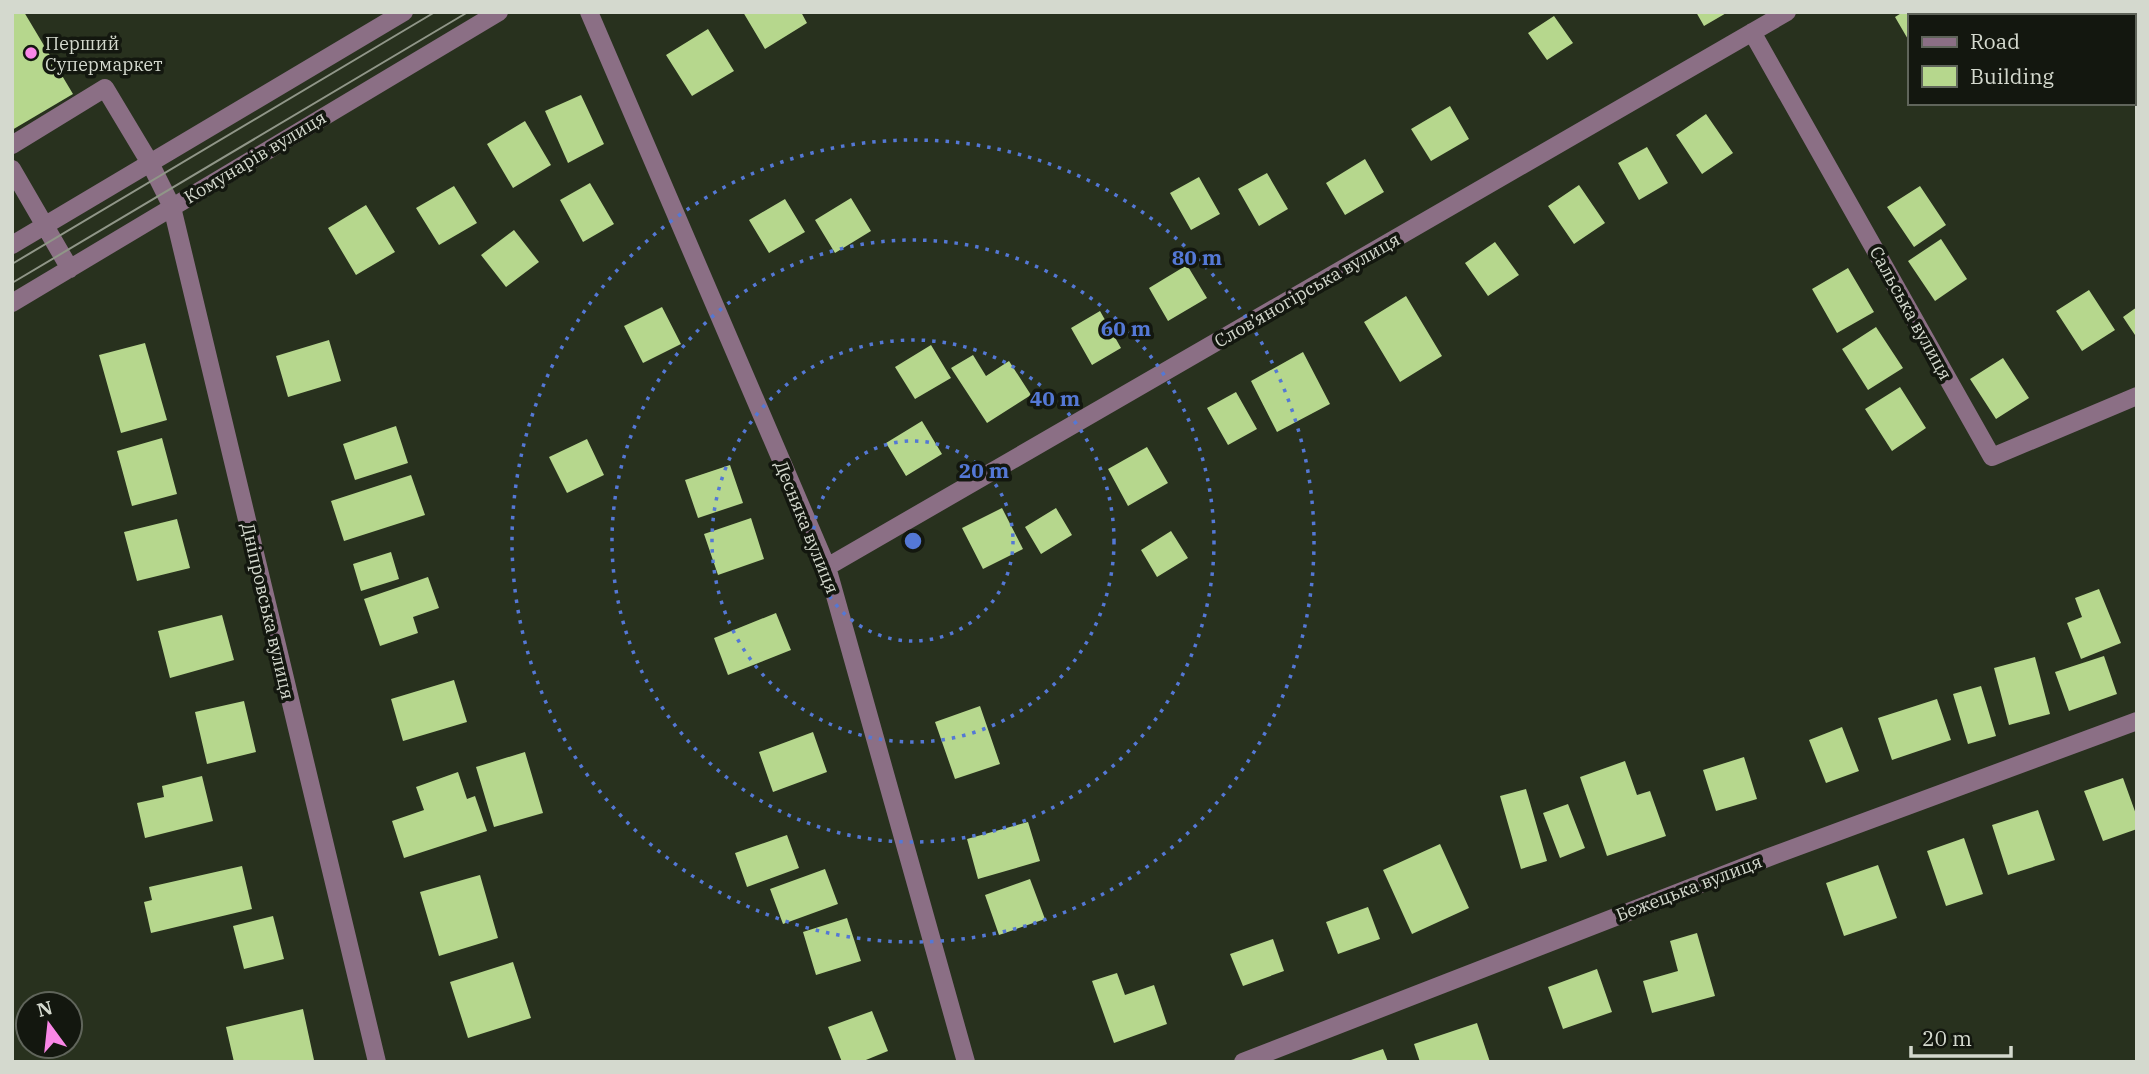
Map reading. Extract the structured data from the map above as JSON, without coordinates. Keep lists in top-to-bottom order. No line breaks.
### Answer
{"streets":{"street":["Комунарів вулиця","Слов’яногірська вулиця","Сальська вулиця","Десняка вулиця","Дніпровська вулиця","Бежецька вулиця"]},"crossings":[["Комунарів вулиця","Дніпровська вулиця"],["Слов’яногірська вулиця","Сальська вулиця"],["Слов’яногірська вулиця","Десняка вулиця"]],"places":["Перший Супермаркет"],"legend":["Road","Building"],"scale_bar":"20 m","north":"top","rings":["80 m","60 m","40 m","20 m"]}
